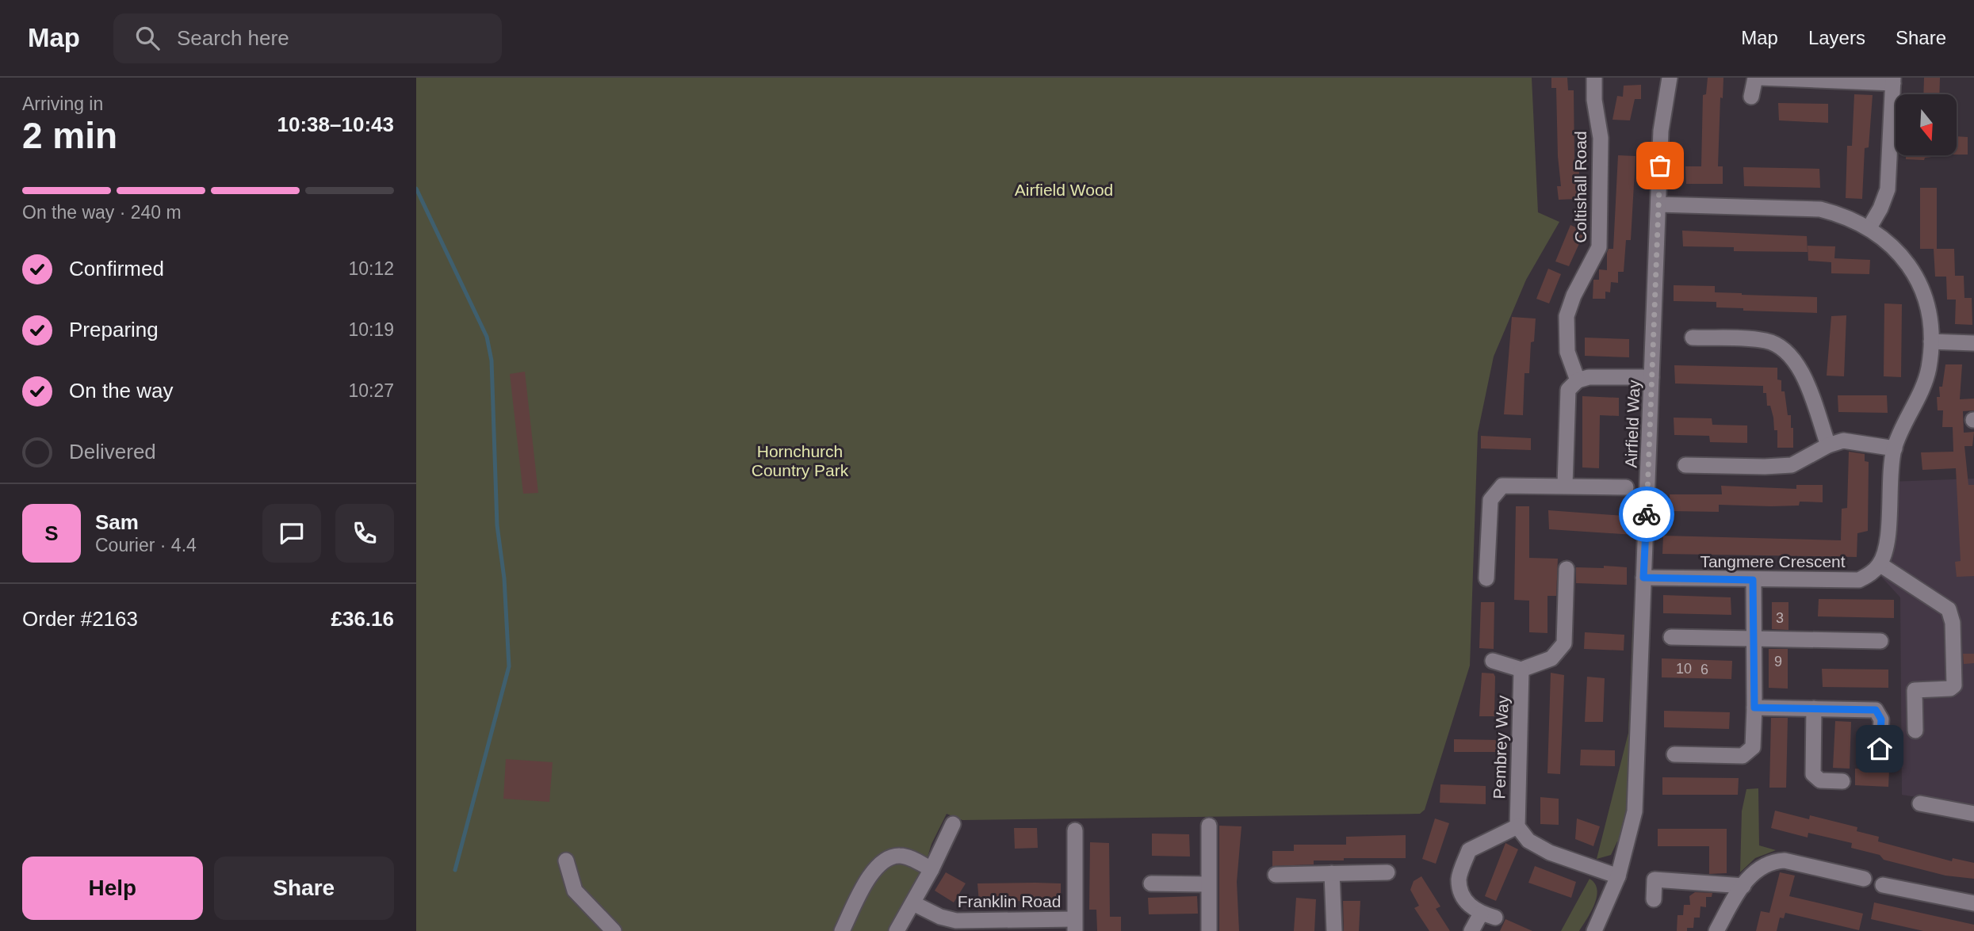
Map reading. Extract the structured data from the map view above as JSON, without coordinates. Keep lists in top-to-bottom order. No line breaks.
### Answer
{"streets":{"street":["Coltishall Road","Airfield Way","Tangmere Crescent","Pembrey Way","Franklin Road"]},"crossings":[["Airfield Way","Tangmere Crescent"]],"parks":["Airfield Wood","Hornchurch Country Park"],"house_numbers":["3","9","10","6"],"north":"bottom","page":{"header":"Map","search":"Search here","nav":["Map","Layers","Share"],"heading":["2 min","Arriving in","10:38–10:43"],"panel":["Sam","Courier · 4.4","Order #2163","£36.16"],"bar":"On the way · 240 m","list":[["Confirmed","10:12"],["Preparing","10:19"],["On the way","10:27"],"Delivered"],"round":"S","buttons":["Help","Share"]}}
